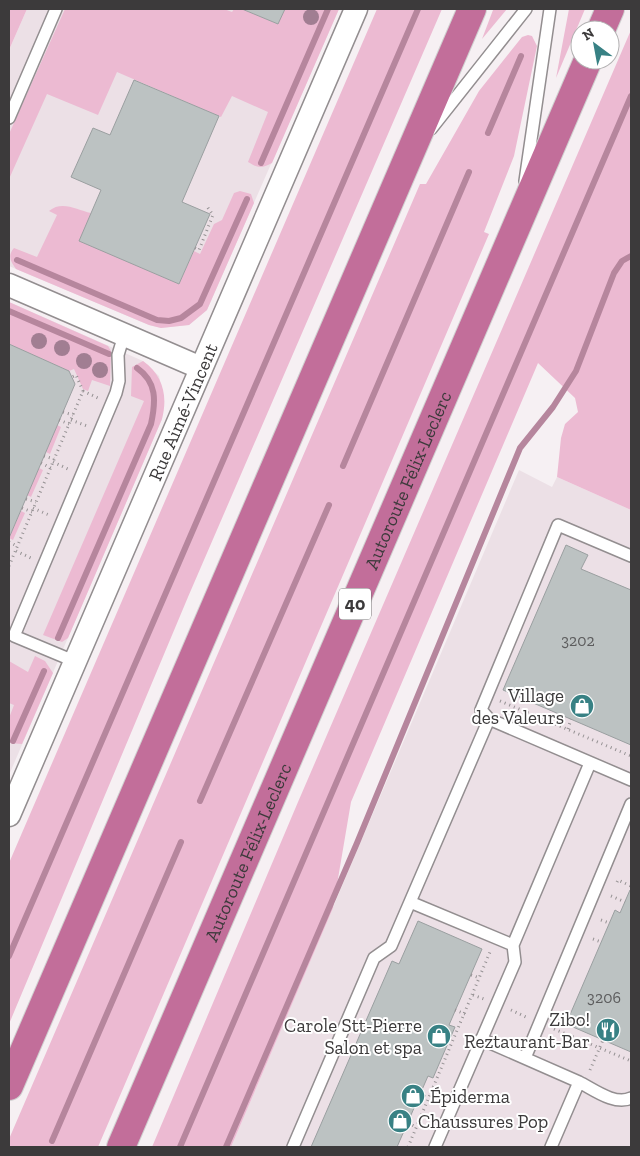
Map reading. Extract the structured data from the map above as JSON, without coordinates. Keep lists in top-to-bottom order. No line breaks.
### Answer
{"streets":{"highway":["Autoroute Félix-Leclerc","40"],"street":["Rue Aimé-Vincent"]},"places":{"shop":["Village des Valeurs","Carole Stt-Pierre Salon et spa","Épiderma","Chaussures Pop"],"restaurant":["Zibo! Reztaurant-Bar"]},"house_numbers":["3202","3206"],"north":"top left"}
